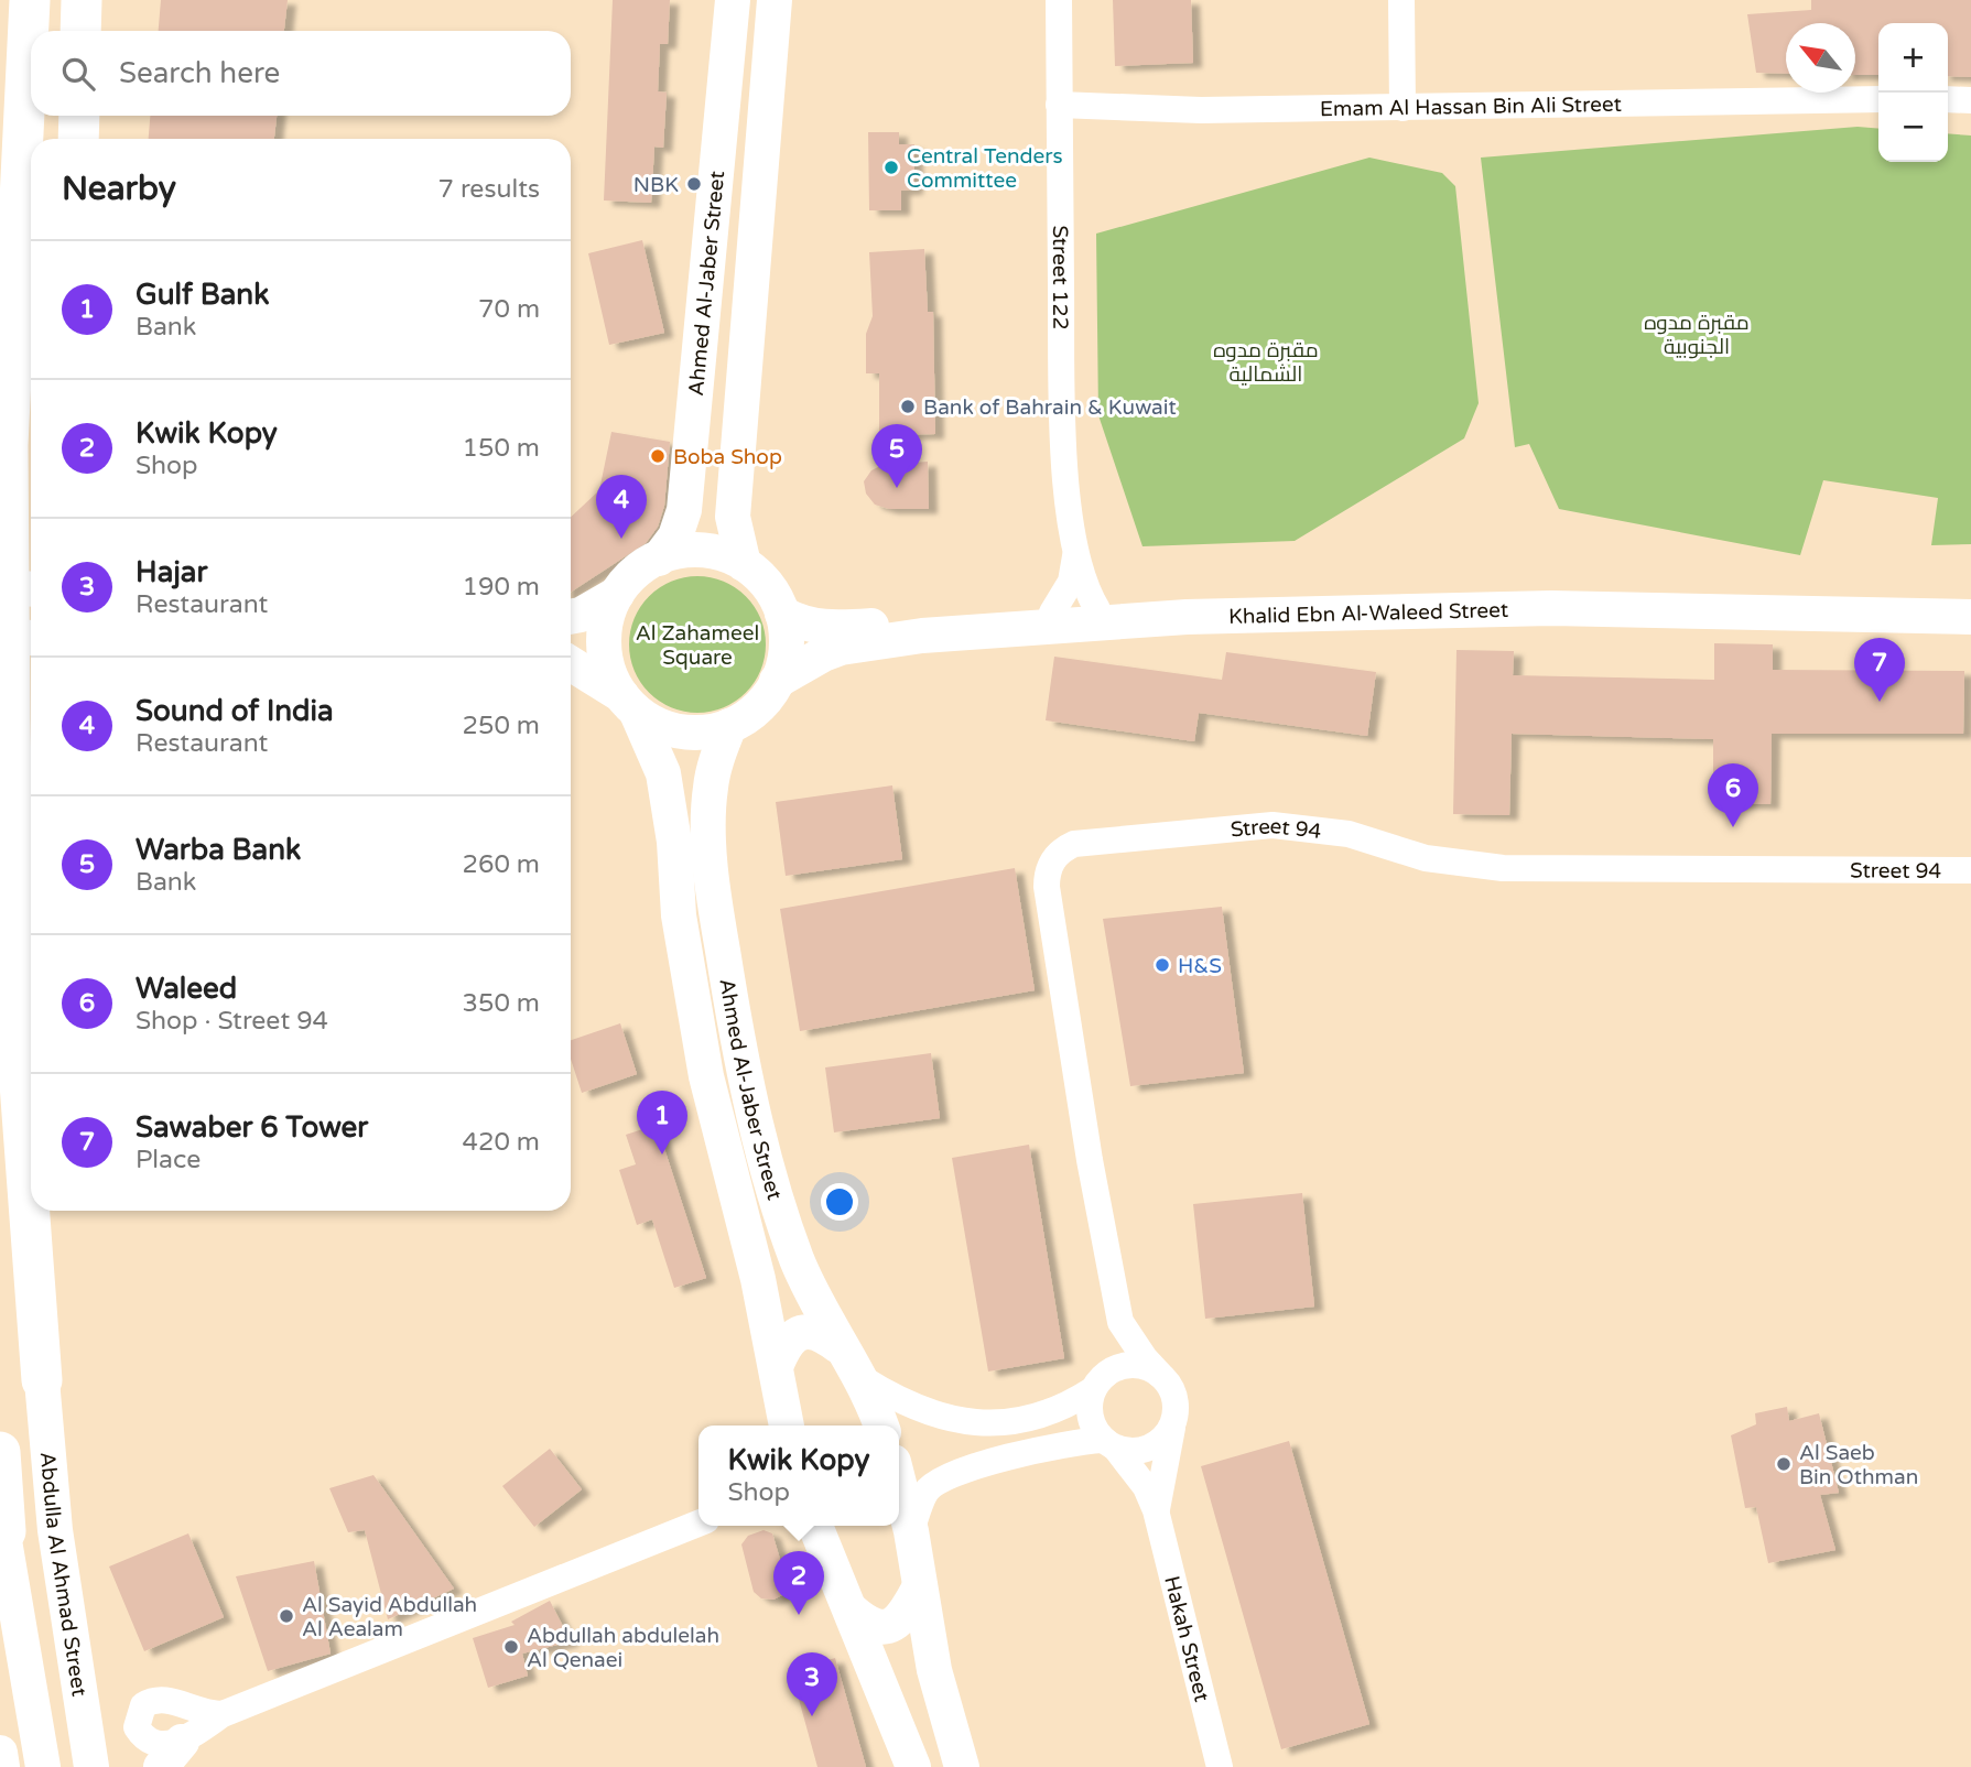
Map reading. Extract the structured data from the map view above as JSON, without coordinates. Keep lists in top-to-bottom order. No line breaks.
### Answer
{"streets":{"main road":["Ahmed Al-Jaber Street","Khalid Ebn Al-Waleed Street","Abdulla Al Ahmad Street"],"street":["Emam Al Hassan Bin Ali Street","Street 122","Street 94","Hakah Street"]},"crossings":[["Emam Al Hassan Bin Ali Street","Street 122"],["Street 122","Khalid Ebn Al-Waleed Street"],["Ahmed Al-Jaber Street","Khalid Ebn Al-Waleed Street"],["Street 94","Hakah Street"]],"parks":["مقبرة مدوه الجنوبية","مقبرة مدوه الشمالية","Al Zahameel Square"],"places":["Central Tenders Committee","NBK","Bank of Bahrain & Kuwait","Boba Shop","H&S","Al Saeb Bin Othman","Al Sayid Abdullah Al Aealam","Abdullah abdulelah Al Qenaei"],"north":"top left","page":{"map_buttons":["+","−"],"search":"Search here","heading":["Nearby","7 results"],"list":[{"mark":"1","name":"Gulf Bank","note":"Bank","value":"70 m"},{"mark":"2","name":"Kwik Kopy","note":"Shop","value":"150 m"},{"mark":"3","name":"Hajar","note":"Restaurant","value":"190 m"},{"mark":"4","name":"Sound of India","note":"Restaurant","value":"250 m"},{"mark":"5","name":"Warba Bank","note":"Bank","value":"260 m"},{"mark":"6","name":"Waleed","note":"Shop · Street 94","value":"350 m"},{"mark":"7","name":"Sawaber 6 Tower","note":"Place","value":"420 m"}],"pins":["5","4","7","6","1","2","3"],"popup":["Kwik Kopy","Shop"]}}
